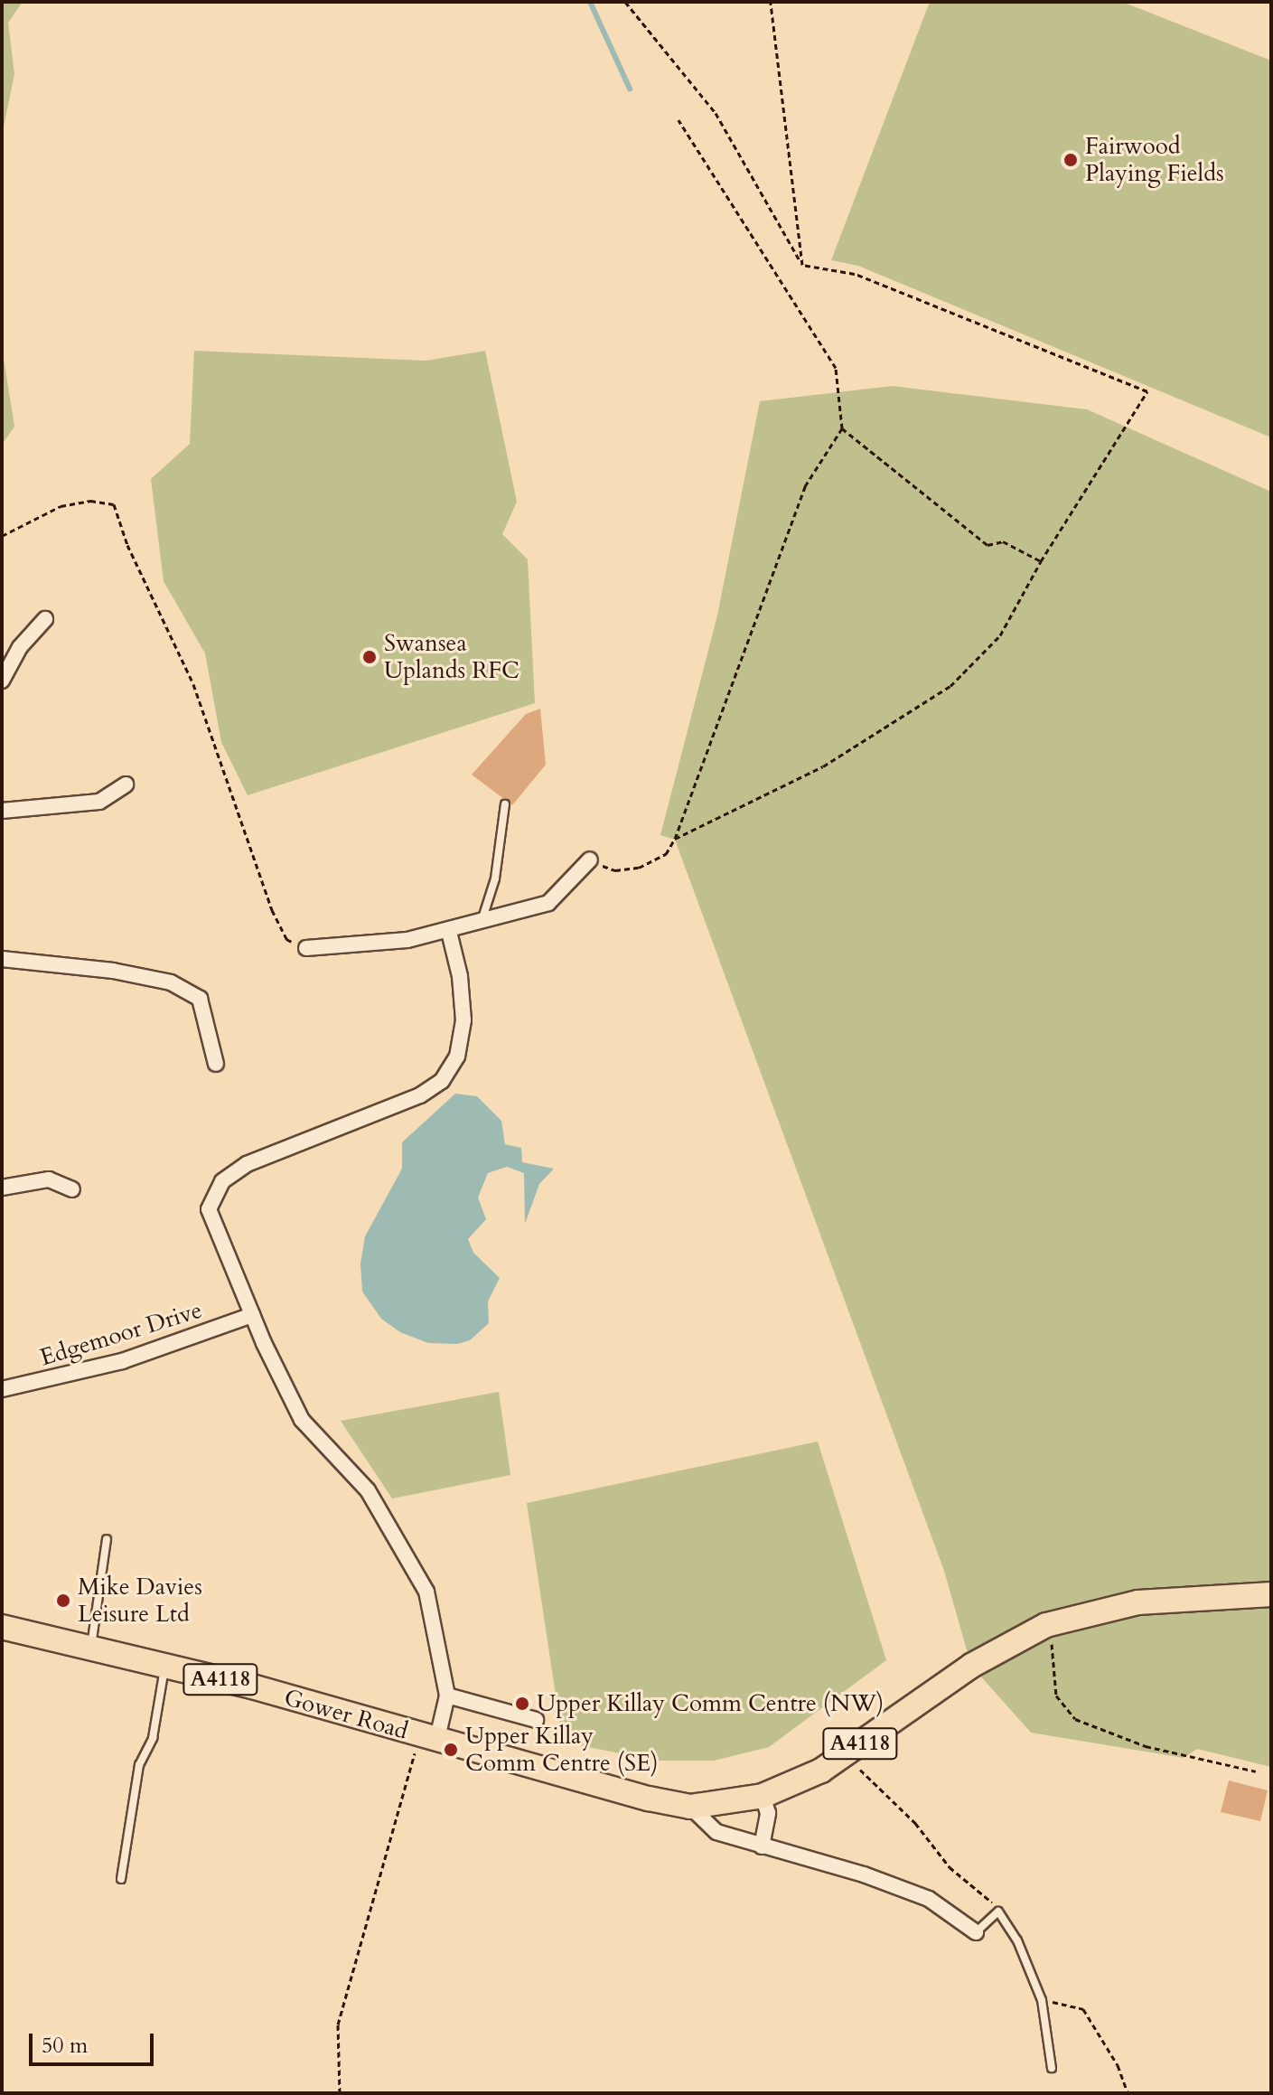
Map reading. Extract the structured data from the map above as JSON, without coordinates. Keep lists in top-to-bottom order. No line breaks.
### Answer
{"streets":{"main road":["A4118","Gower Road"],"street":["Edgemoor Drive"]},"crossings":[["A4118","Gower Road"]],"places":["Fairwood Playing Fields","Swansea Uplands RFC","Mike Davies Leisure Ltd","Upper Killay Comm Centre (NW)","Upper Killay Comm Centre (SE)"],"scale_bar":"50 m"}
